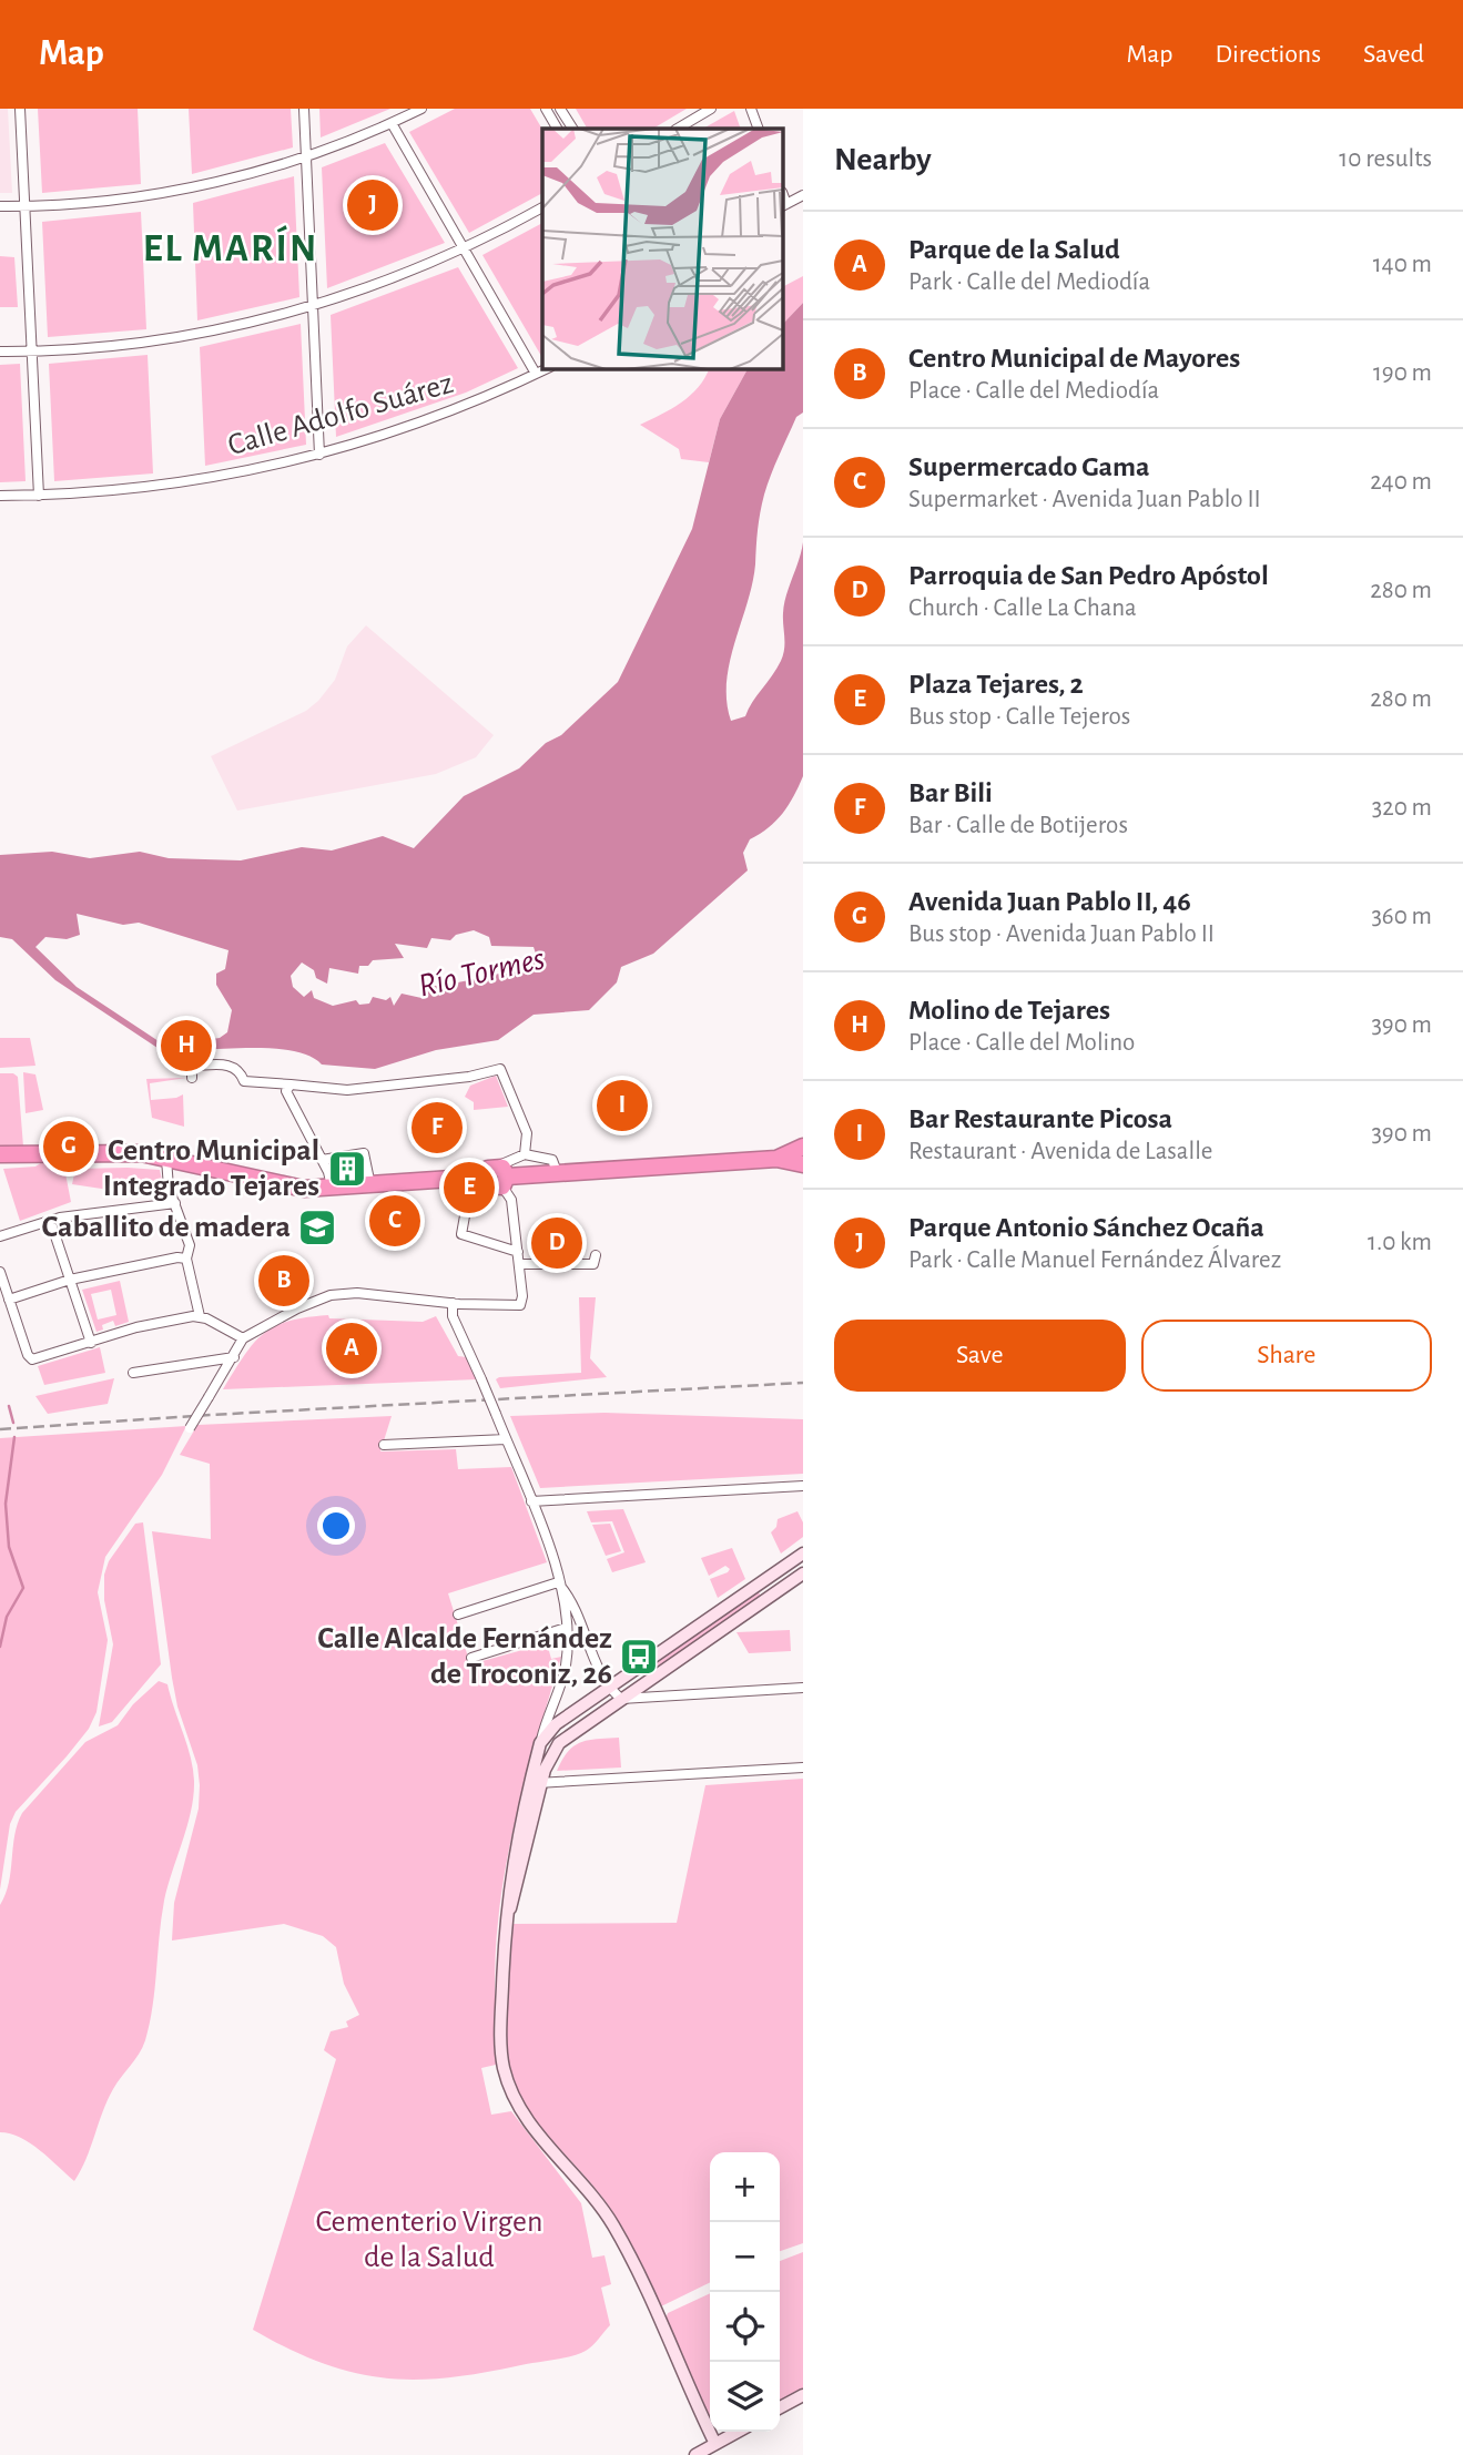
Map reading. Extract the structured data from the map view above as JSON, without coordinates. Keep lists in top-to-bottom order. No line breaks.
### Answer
{"streets":{"street":["Calle Adolfo Suárez"]},"districts":["EL MARÍN"],"water":["Río Tormes"],"parks":["Cementerio Virgen de la Salud"],"places":{"building":["Centro Municipal Integrado Tejares"],"school or university":["Caballito de madera"],"bus stop":["Calle Alcalde Fernández de Troconiz, 26"]},"page":{"header":"Map","nav":["Map","Directions","Saved"],"heading":["Nearby","10 results"],"pins":["J","H","I","F","G","E","C","D","B","A"],"list":[{"mark":"A","name":"Parque de la Salud","note":"Park · Calle del Mediodía","value":"140 m"},{"mark":"B","name":"Centro Municipal de Mayores","note":"Place · Calle del Mediodía","value":"190 m"},{"mark":"C","name":"Supermercado Gama","note":"Supermarket · Avenida Juan Pablo II","value":"240 m"},{"mark":"D","name":"Parroquia de San Pedro Apóstol","note":"Church · Calle La Chana","value":"280 m"},{"mark":"E","name":"Plaza Tejares, 2","note":"Bus stop · Calle Tejeros","value":"280 m"},{"mark":"F","name":"Bar Bili","note":"Bar · Calle de Botijeros","value":"320 m"},{"mark":"G","name":"Avenida Juan Pablo II, 46","note":"Bus stop · Avenida Juan Pablo II","value":"360 m"},{"mark":"H","name":"Molino de Tejares","note":"Place · Calle del Molino","value":"390 m"},{"mark":"I","name":"Bar Restaurante Picosa","note":"Restaurant · Avenida de Lasalle","value":"390 m"},{"mark":"J","name":"Parque Antonio Sánchez Ocaña","note":"Park · Calle Manuel Fernández Álvarez","value":"1.0 km"}],"buttons":["Save","Share"],"map_buttons":["+","−"]}}
